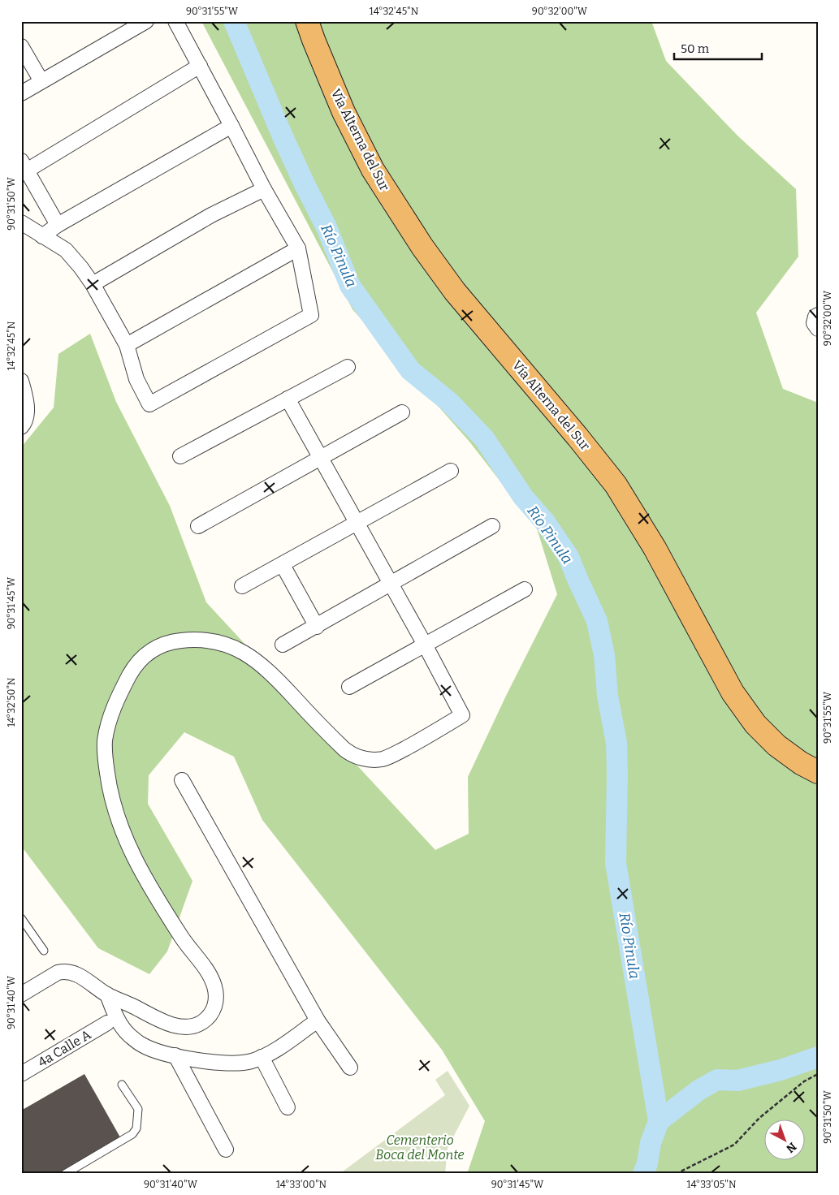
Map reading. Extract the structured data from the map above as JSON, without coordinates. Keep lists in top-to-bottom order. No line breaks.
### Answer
{"streets":{"highway":["Vía Alterna del Sur"],"street":["4a Calle A"]},"water":["Río Pinula"],"parks":["Cementerio Boca del Monte"],"scale_bar":"50 m","north":"bottom right","coordinates":["90°31'55\"W","14°32'45\"N","90°32'00\"W","90°31'50\"W","90°31'45\"W","14°32'50\"N","90°31'40\"W","14°33'00\"N","14°33'05\"N"]}
